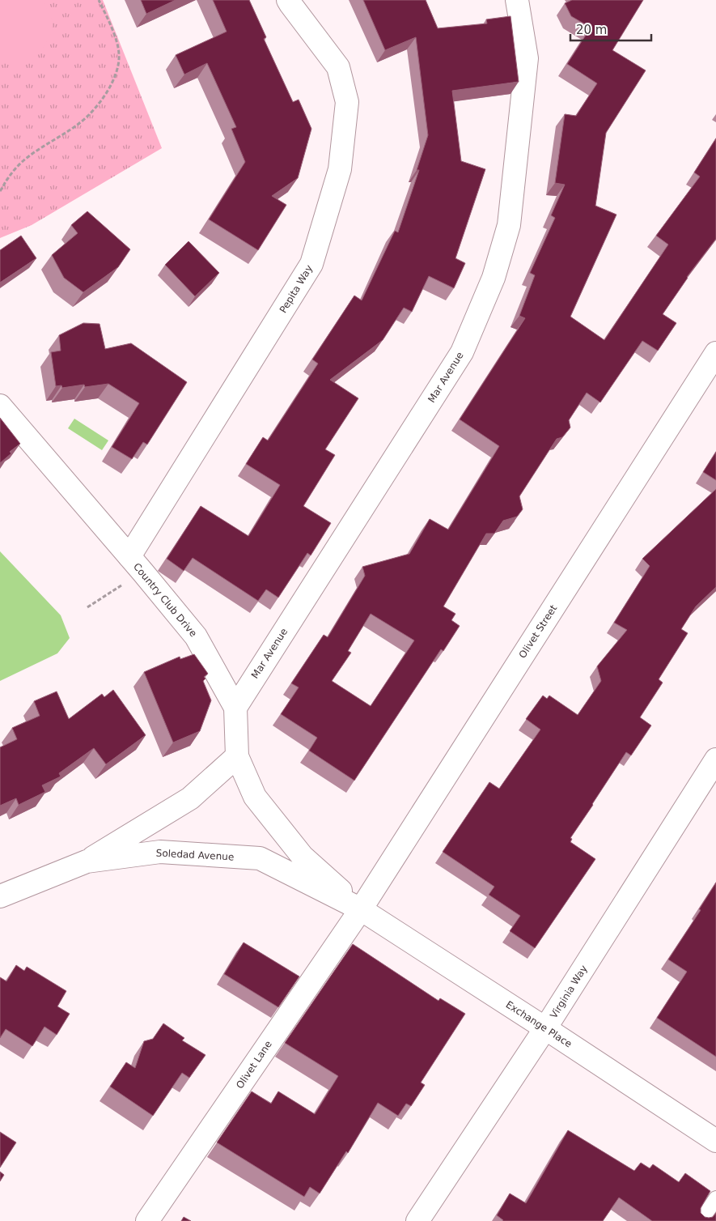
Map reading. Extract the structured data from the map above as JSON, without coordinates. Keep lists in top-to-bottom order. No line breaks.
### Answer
{"streets":{"street":["Pepita Way","Mar Avenue","Country Club Drive","Olivet Street","Soledad Avenue","Virginia Way","Exchange Place","Olivet Lane"]},"crossings":[["Pepita Way","Country Club Drive"],["Mar Avenue","Country Club Drive"],["Country Club Drive","Olivet Street"],["Country Club Drive","Soledad Avenue"],["Country Club Drive","Exchange Place"],["Country Club Drive","Olivet Lane"],["Olivet Street","Soledad Avenue"],["Olivet Street","Exchange Place"],["Olivet Street","Olivet Lane"],["Soledad Avenue","Exchange Place"],["Soledad Avenue","Olivet Lane"],["Virginia Way","Exchange Place"],["Exchange Place","Olivet Lane"]],"scale_bar":"20 m"}
